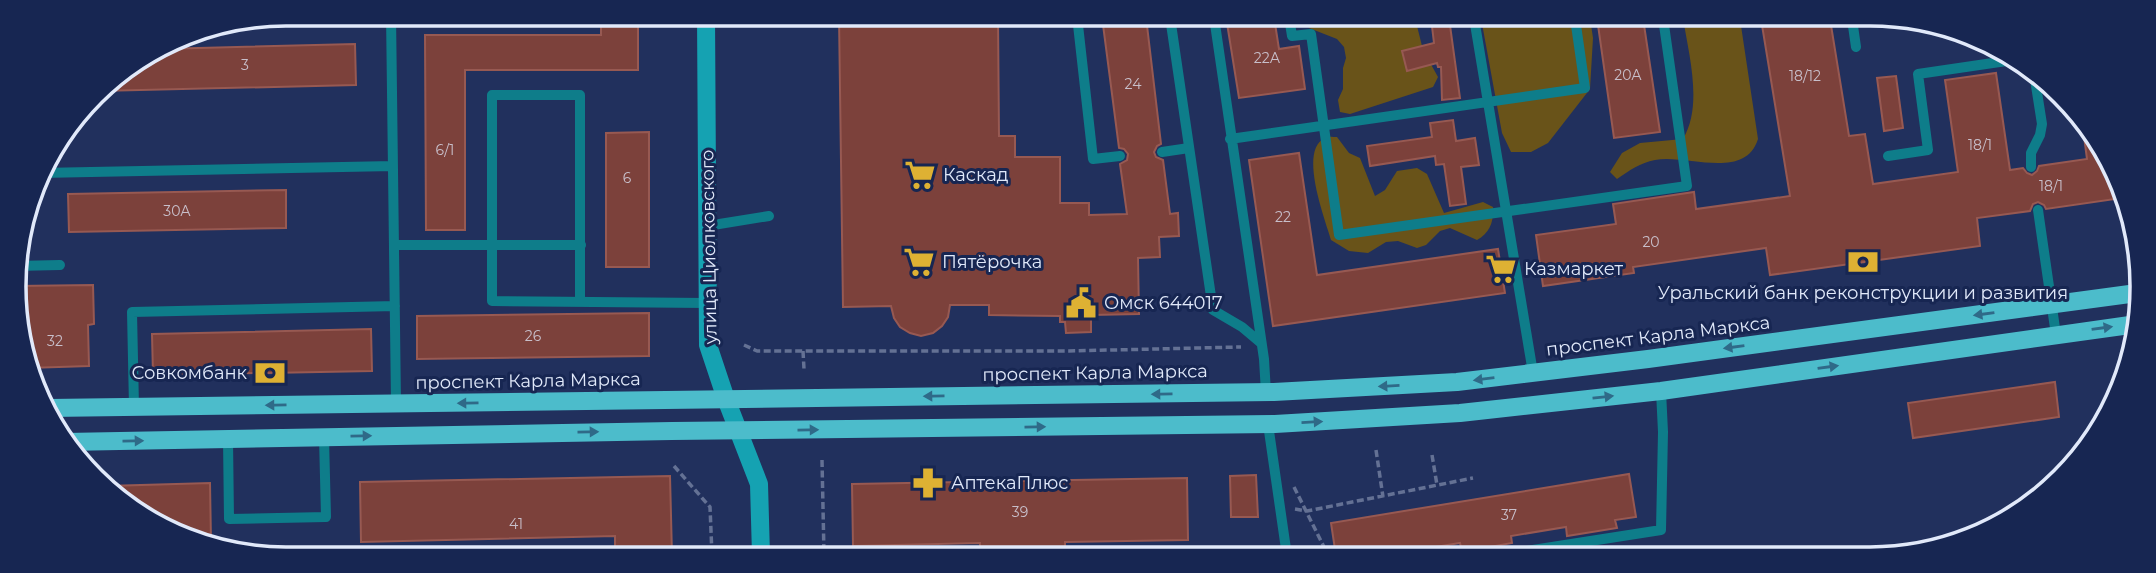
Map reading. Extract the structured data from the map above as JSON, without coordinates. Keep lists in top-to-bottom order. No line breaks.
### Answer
{"streets":{"main road":["улица Циолковского","проспект Карла Маркса"]},"crossings":[["улица Циолковского","проспект Карла Маркса"]],"places":{"supermarket":["Каскад","Пятёрочка","Казмаркет"],"bank":["Уральский банк реконструкции и развития","Совкомбанк"],"public building":["Омск 644017"],"pharmacy":["АптекаПлюс"]},"house_numbers":["22А","3","20А","18/12","24","18/1","6/1","6","18/1","30А","22","20","26","32","39","37","41"]}
